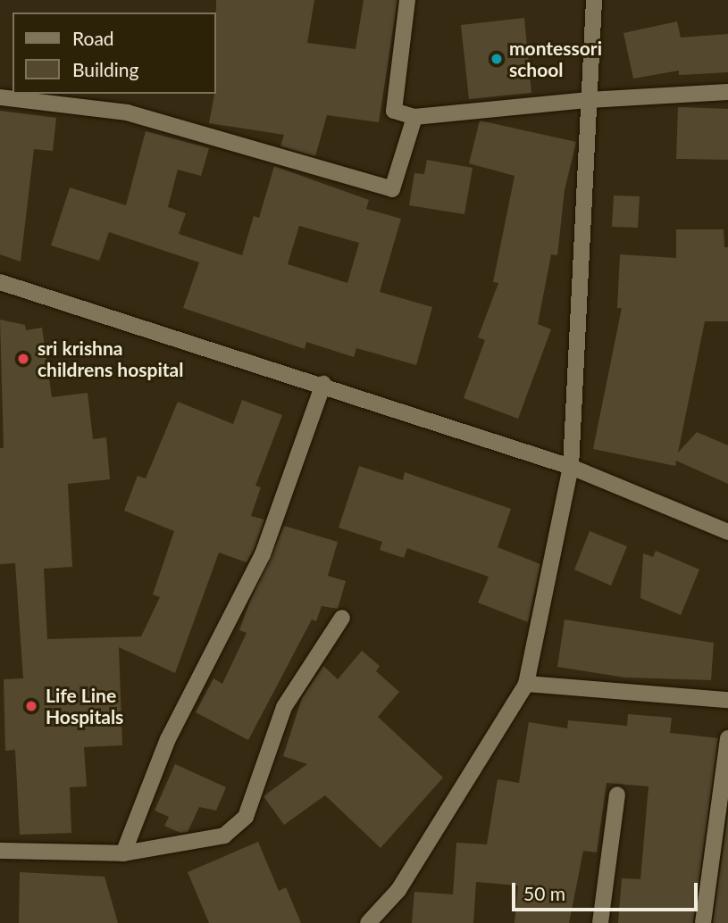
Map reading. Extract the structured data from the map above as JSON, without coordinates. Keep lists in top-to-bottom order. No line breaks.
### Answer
{"places":["montessori school","sri krishna childrens hospital","Life Line Hospitals"],"legend":["Road","Building"],"scale_bar":"50 m"}
